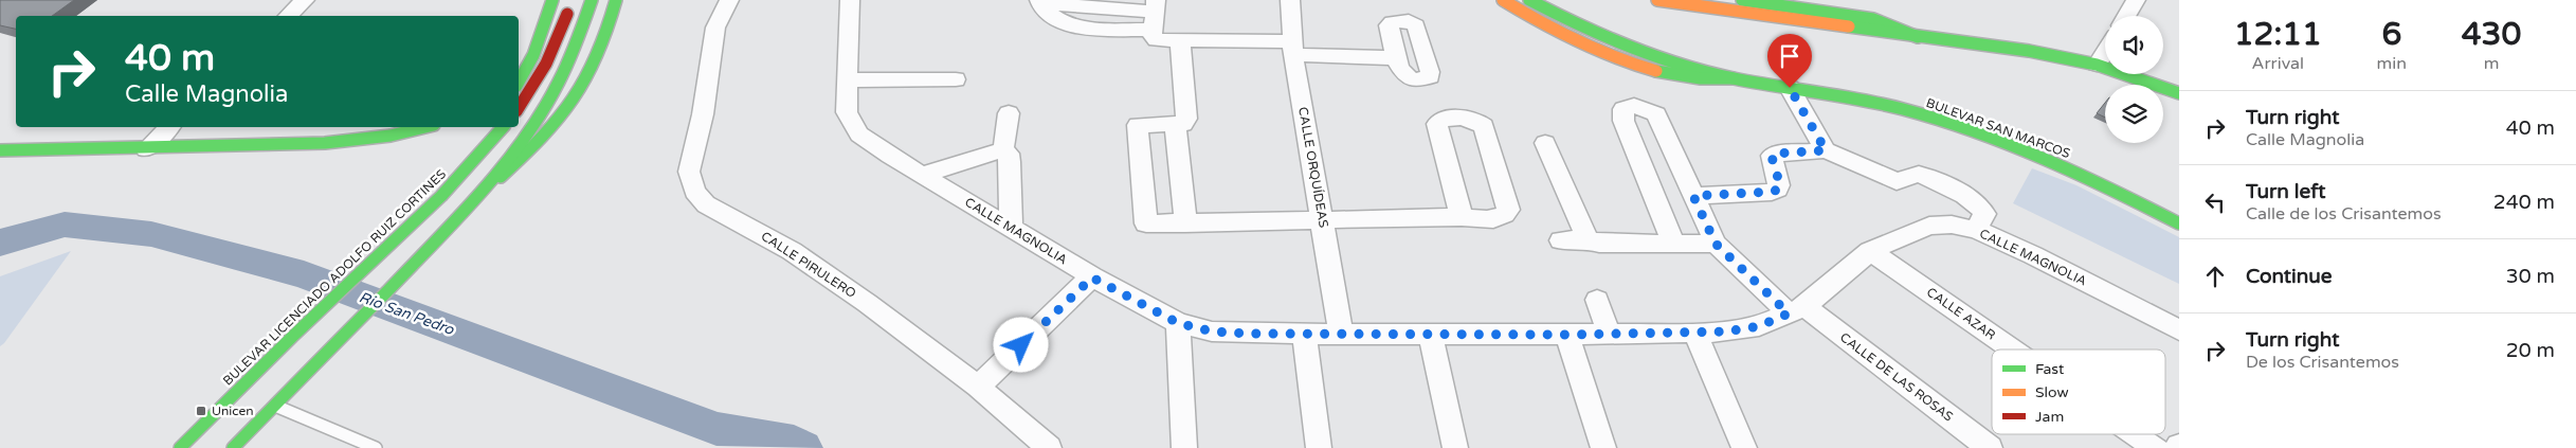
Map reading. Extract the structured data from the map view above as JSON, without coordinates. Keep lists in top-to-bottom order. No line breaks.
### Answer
{"streets":{"street":["BULEVAR SAN MARCOS","CALLE ORQUÍDEAS","CALLE MAGNOLIA","CALLE PIRULERO","BULEVAR LICENCIADO ADOLFO RUIZ CORTINES","CALLE AZAR","CALLE DE LAS ROSAS"]},"crossings":[["CALLE ORQUÍDEAS","CALLE MAGNOLIA"],["CALLE MAGNOLIA","CALLE AZAR"],["CALLE MAGNOLIA","CALLE DE LAS ROSAS"]],"water":["Río San Pedro"],"places":{"transit":["Unicen"]},"legend":["Fast","Slow","Jam"],"page":{"eta":["12:11","Arrival","6","min","430","m"],"turn":["40 m","Calle Magnolia"],"list":[{"name":"Turn right","note":"Calle Magnolia","value":"40 m"},{"name":"Turn left","note":"Calle de los Crisantemos","value":"240 m"},{"name":"Continue","value":"30 m"},{"name":"Turn right","note":"De los Crisantemos","value":"20 m"}]}}
